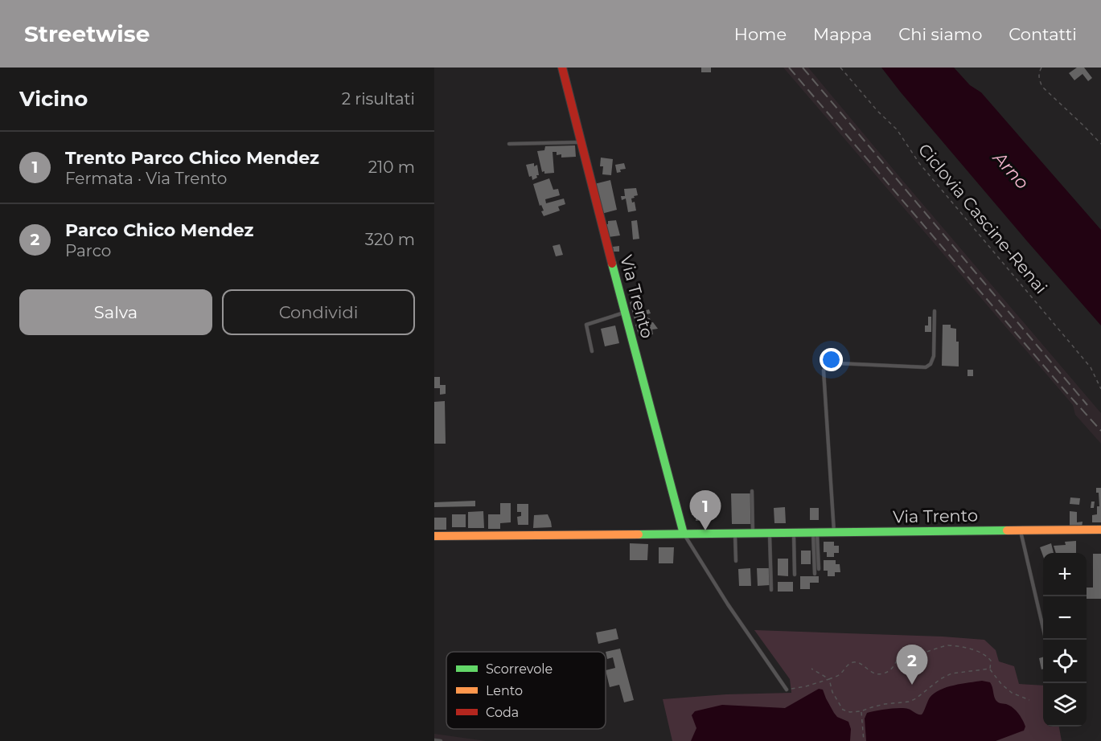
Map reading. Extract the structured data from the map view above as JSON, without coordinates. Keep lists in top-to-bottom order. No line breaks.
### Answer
{"streets":{"street":["Via Trento"],"path":["Ciclovia Cascine-Renai"]},"water":["Arno"],"legend":["Scorrevole","Lento","Coda"],"page":{"header":"Streetwise","nav":["Home","Mappa","Chi siamo","Contatti"],"heading":["Vicino","2 risultati"],"list":[{"mark":"1","name":"Trento Parco Chico Mendez","note":"Fermata · Via Trento","value":"210 m"},{"mark":"2","name":"Parco Chico Mendez","note":"Parco","value":"320 m"}],"buttons":["Salva","Condividi"],"pins":["1","2"],"map_buttons":["+","−"]}}
